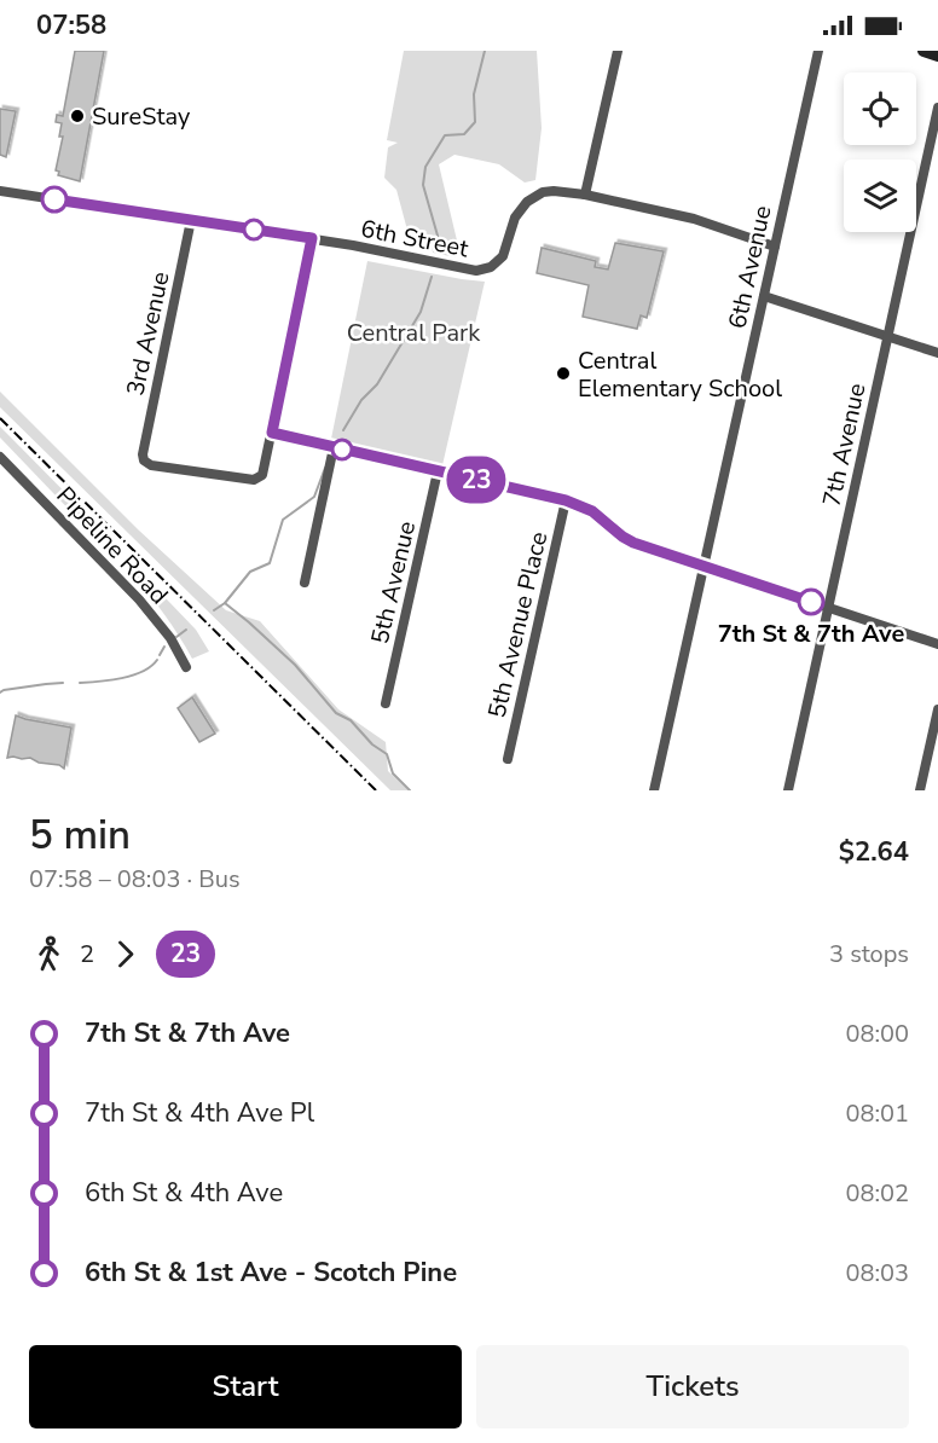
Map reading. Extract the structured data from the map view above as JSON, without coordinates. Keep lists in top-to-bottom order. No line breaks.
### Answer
{"streets":{"street":["6th Street","6th Avenue","3rd Avenue","7th Avenue","Pipeline Road","5th Avenue","5th Avenue Place"]},"crossings":[["6th Street","6th Avenue"],["6th Street","3rd Avenue"]],"parks":["Central Park"],"places":["SureStay","Central Elementary School","7th St & 7th Ave"],"lines":["bus line 23"],"page":{"status":"07:58","on_map":"23","heading":["5 min","07:58 – 08:03 · Bus","$2.64"],"legs":["2","23","3 stops"],"list":[{"name":"7th St & 7th Ave","value":"08:00"},{"name":"7th St & 4th Ave Pl","value":"08:01"},{"name":"6th St & 4th Ave","value":"08:02"},{"name":"6th St & 1st Ave - Scotch Pine","value":"08:03"}],"buttons":["Start","Tickets"]}}
